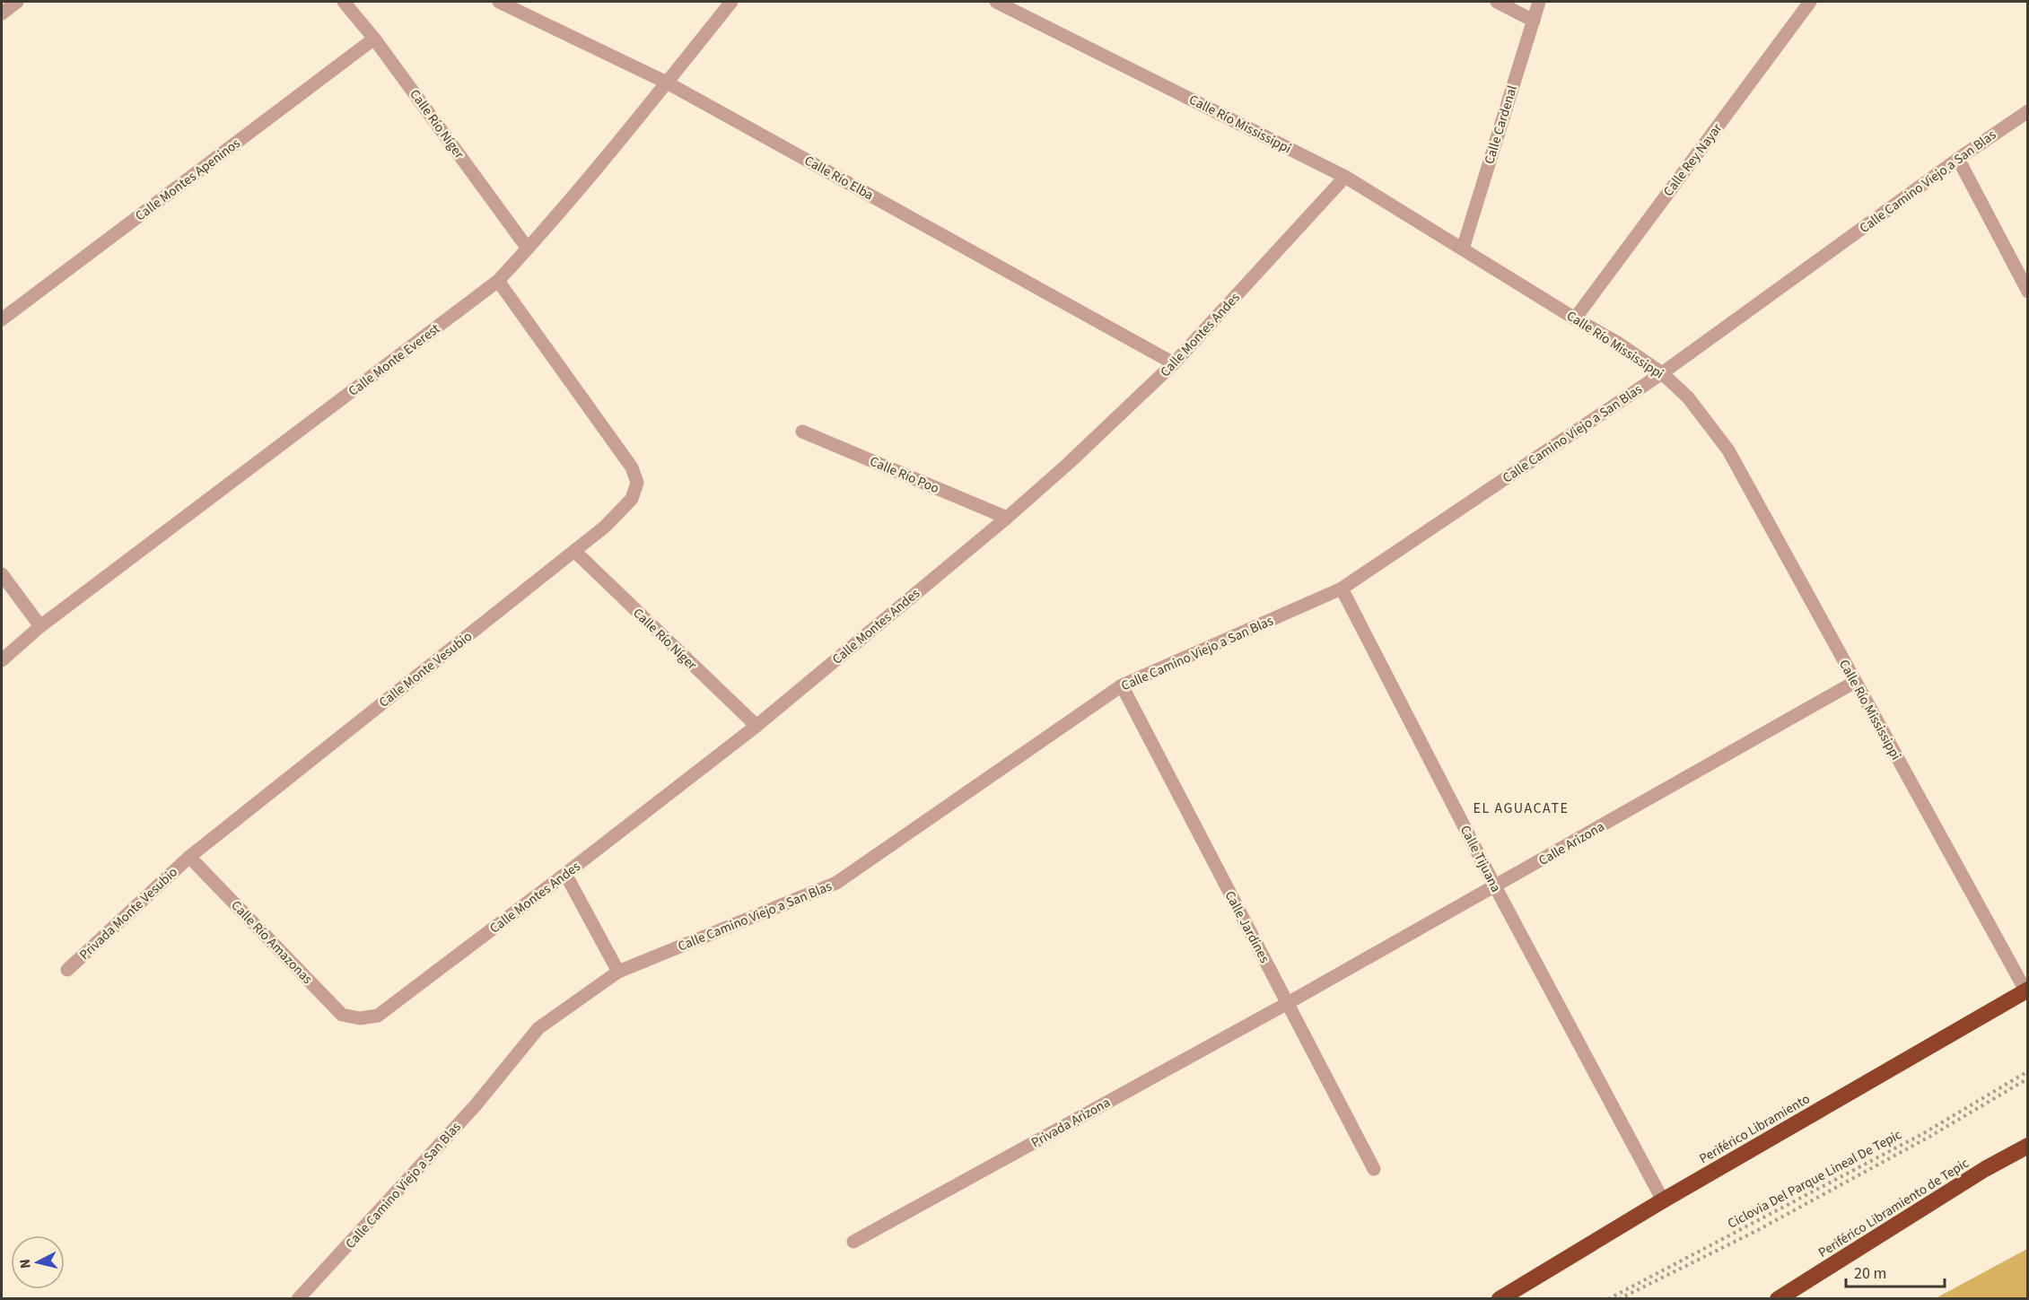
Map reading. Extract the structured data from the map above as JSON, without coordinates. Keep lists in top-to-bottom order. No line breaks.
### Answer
{"streets":{"highway":["Periférico Libramiento","Periférico Libramiento de Tepic"],"street":["Calle Río Níger","Calle Río Mississippi","Calle Cardenal","Calle Rey Nayar","Calle Río Elba","Calle Montes Apeninos","Calle Camino Viejo a San Blas","Calle Montes Andes","Calle Monte Everest","Calle Río Poo","Calle Monte Vesubio","Calle Arizona","Calle Tijuana","Privada Monte Vesubio","Calle Jardines","Calle Río Amazonas","Privada Arizona"],"path":["Ciclovia Del Parque Lineal De Tepic"]},"crossings":[["Calle Río Níger","Calle Montes Apeninos"],["Calle Río Níger","Calle Montes Andes"],["Calle Río Níger","Calle Monte Everest"],["Calle Río Níger","Calle Monte Vesubio"],["Calle Río Mississippi","Calle Cardenal"],["Calle Río Mississippi","Calle Rey Nayar"],["Calle Río Mississippi","Calle Camino Viejo a San Blas"],["Calle Río Mississippi","Calle Montes Andes"],["Calle Río Mississippi","Calle Arizona"],["Calle Río Mississippi","Periférico Libramiento"],["Calle Río Elba","Calle Montes Andes"],["Calle Río Elba","Calle Monte Everest"],["Calle Camino Viejo a San Blas","Calle Tijuana"],["Calle Camino Viejo a San Blas","Calle Jardines"],["Calle Montes Andes","Calle Río Poo"],["Calle Montes Andes","Calle Río Amazonas"],["Calle Monte Everest","Calle Monte Vesubio"],["Calle Monte Vesubio","Privada Monte Vesubio"],["Calle Monte Vesubio","Calle Río Amazonas"],["Calle Arizona","Calle Tijuana"],["Calle Arizona","Calle Jardines"],["Calle Arizona","Privada Arizona"],["Calle Tijuana","Periférico Libramiento"],["Privada Monte Vesubio","Calle Río Amazonas"],["Calle Jardines","Privada Arizona"]],"districts":["EL AGUACATE"],"scale_bar":"20 m","north":"left"}
